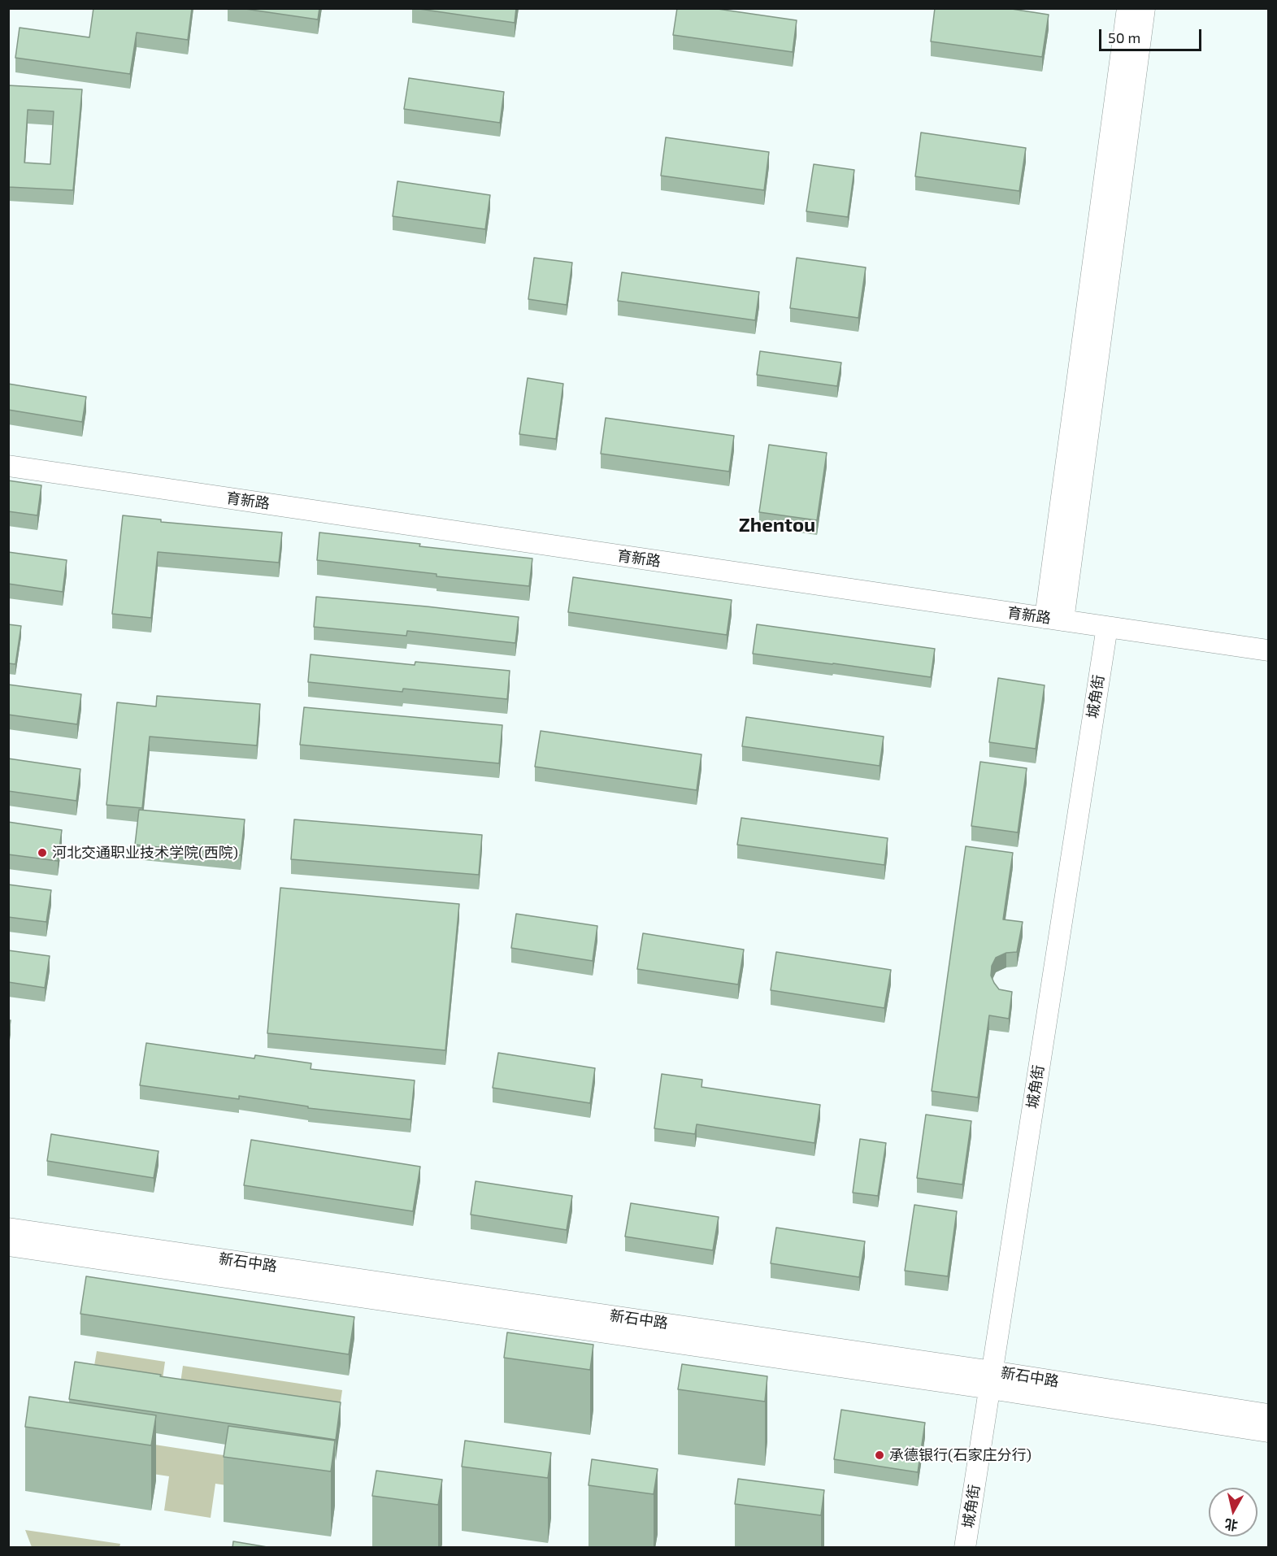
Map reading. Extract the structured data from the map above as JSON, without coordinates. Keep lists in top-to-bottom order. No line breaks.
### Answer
{"streets":{"street":["育新路","城角街","新石中路"]},"crossings":[["育新路","城角街"],["城角街","新石中路"]],"districts":["Zhentou"],"places":["河北交通职业技术学院(西院)","承德银行(石家庄分行)"],"scale_bar":"50 m","north":"bottom"}
